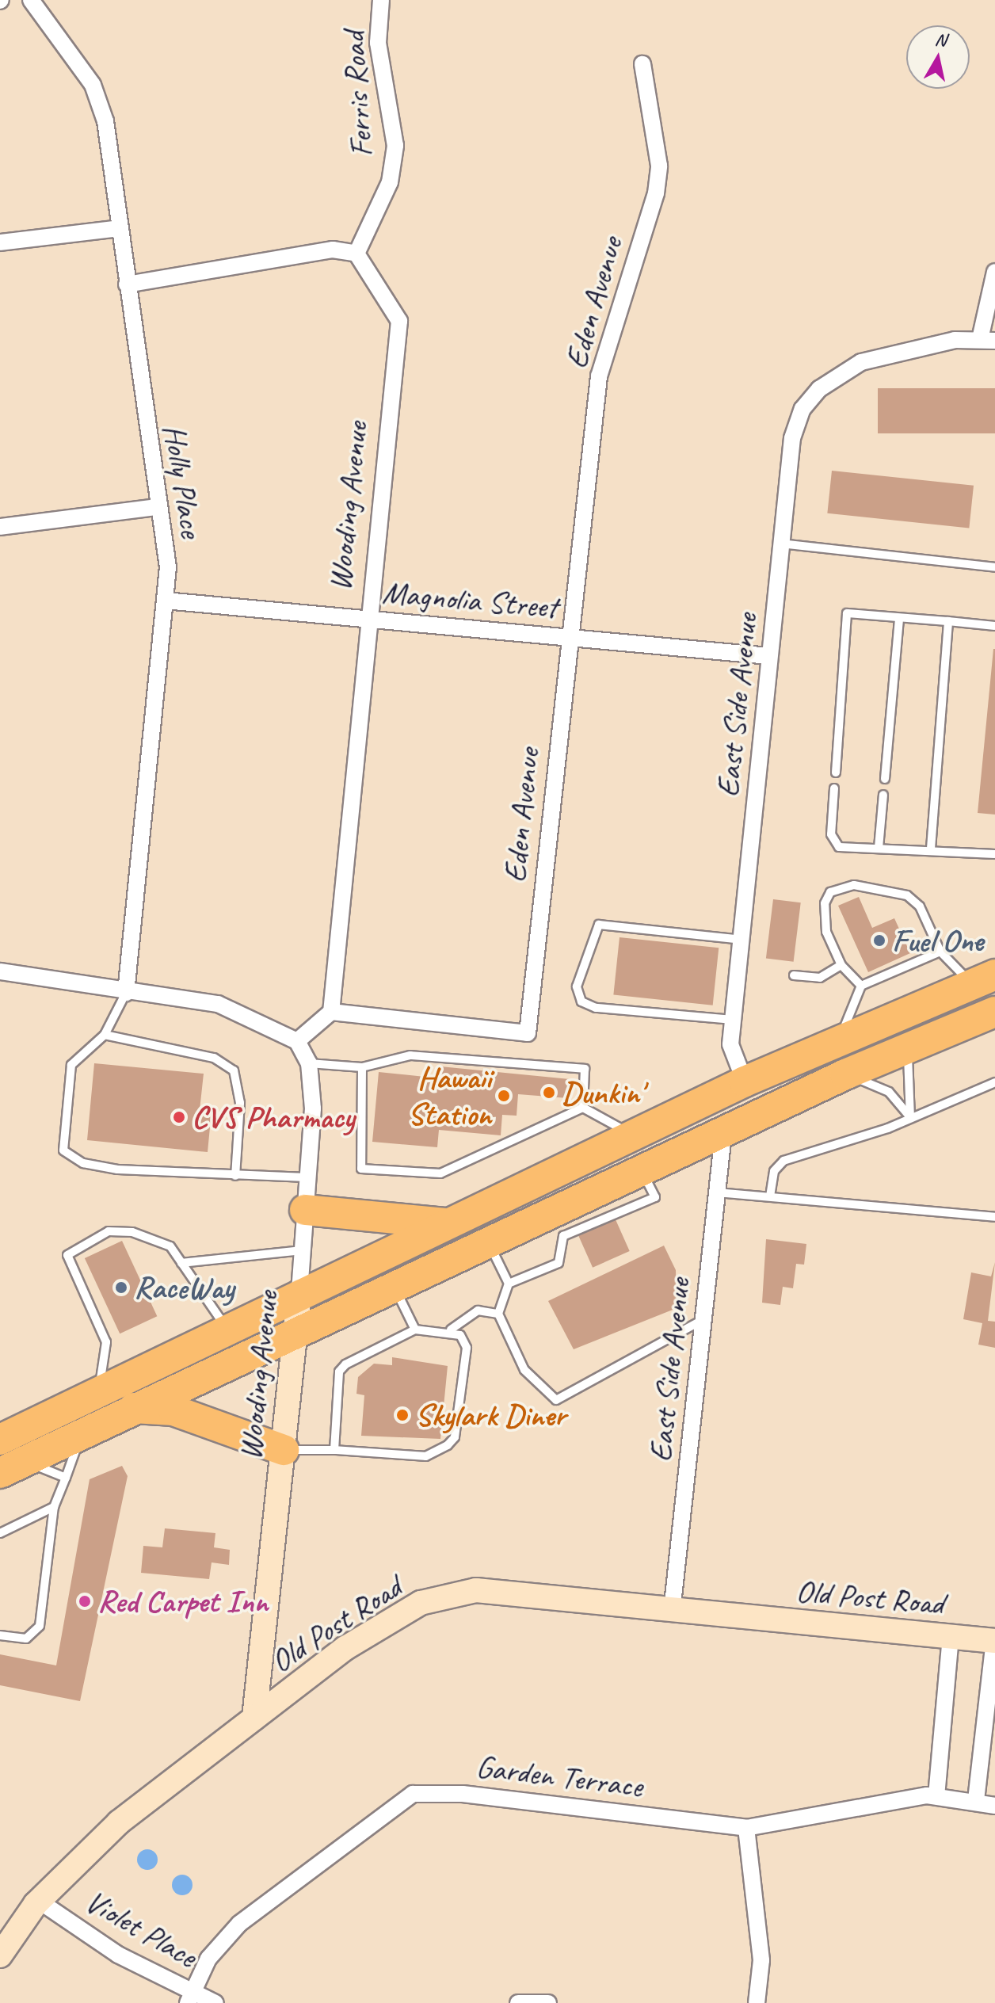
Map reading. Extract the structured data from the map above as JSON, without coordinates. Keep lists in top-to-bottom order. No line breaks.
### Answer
{"streets":{"street":["Ferris Road","Eden Avenue","Holly Place","Wooding Avenue","Magnolia Street","East Side Avenue","Old Post Road","Garden Terrace","Violet Place"]},"crossings":[["Ferris Road","Wooding Avenue"],["Eden Avenue","Wooding Avenue"],["Eden Avenue","Magnolia Street"],["Holly Place","Magnolia Street"],["Wooding Avenue","Magnolia Street"],["Wooding Avenue","Old Post Road"],["Magnolia Street","East Side Avenue"],["East Side Avenue","Old Post Road"],["Old Post Road","Violet Place"],["Garden Terrace","Violet Place"]],"places":["Fuel One","Dunkin'","Hawaii Station","CVS Pharmacy","RaceWay","Skylark Diner","Red Carpet Inn"],"north":"top"}
